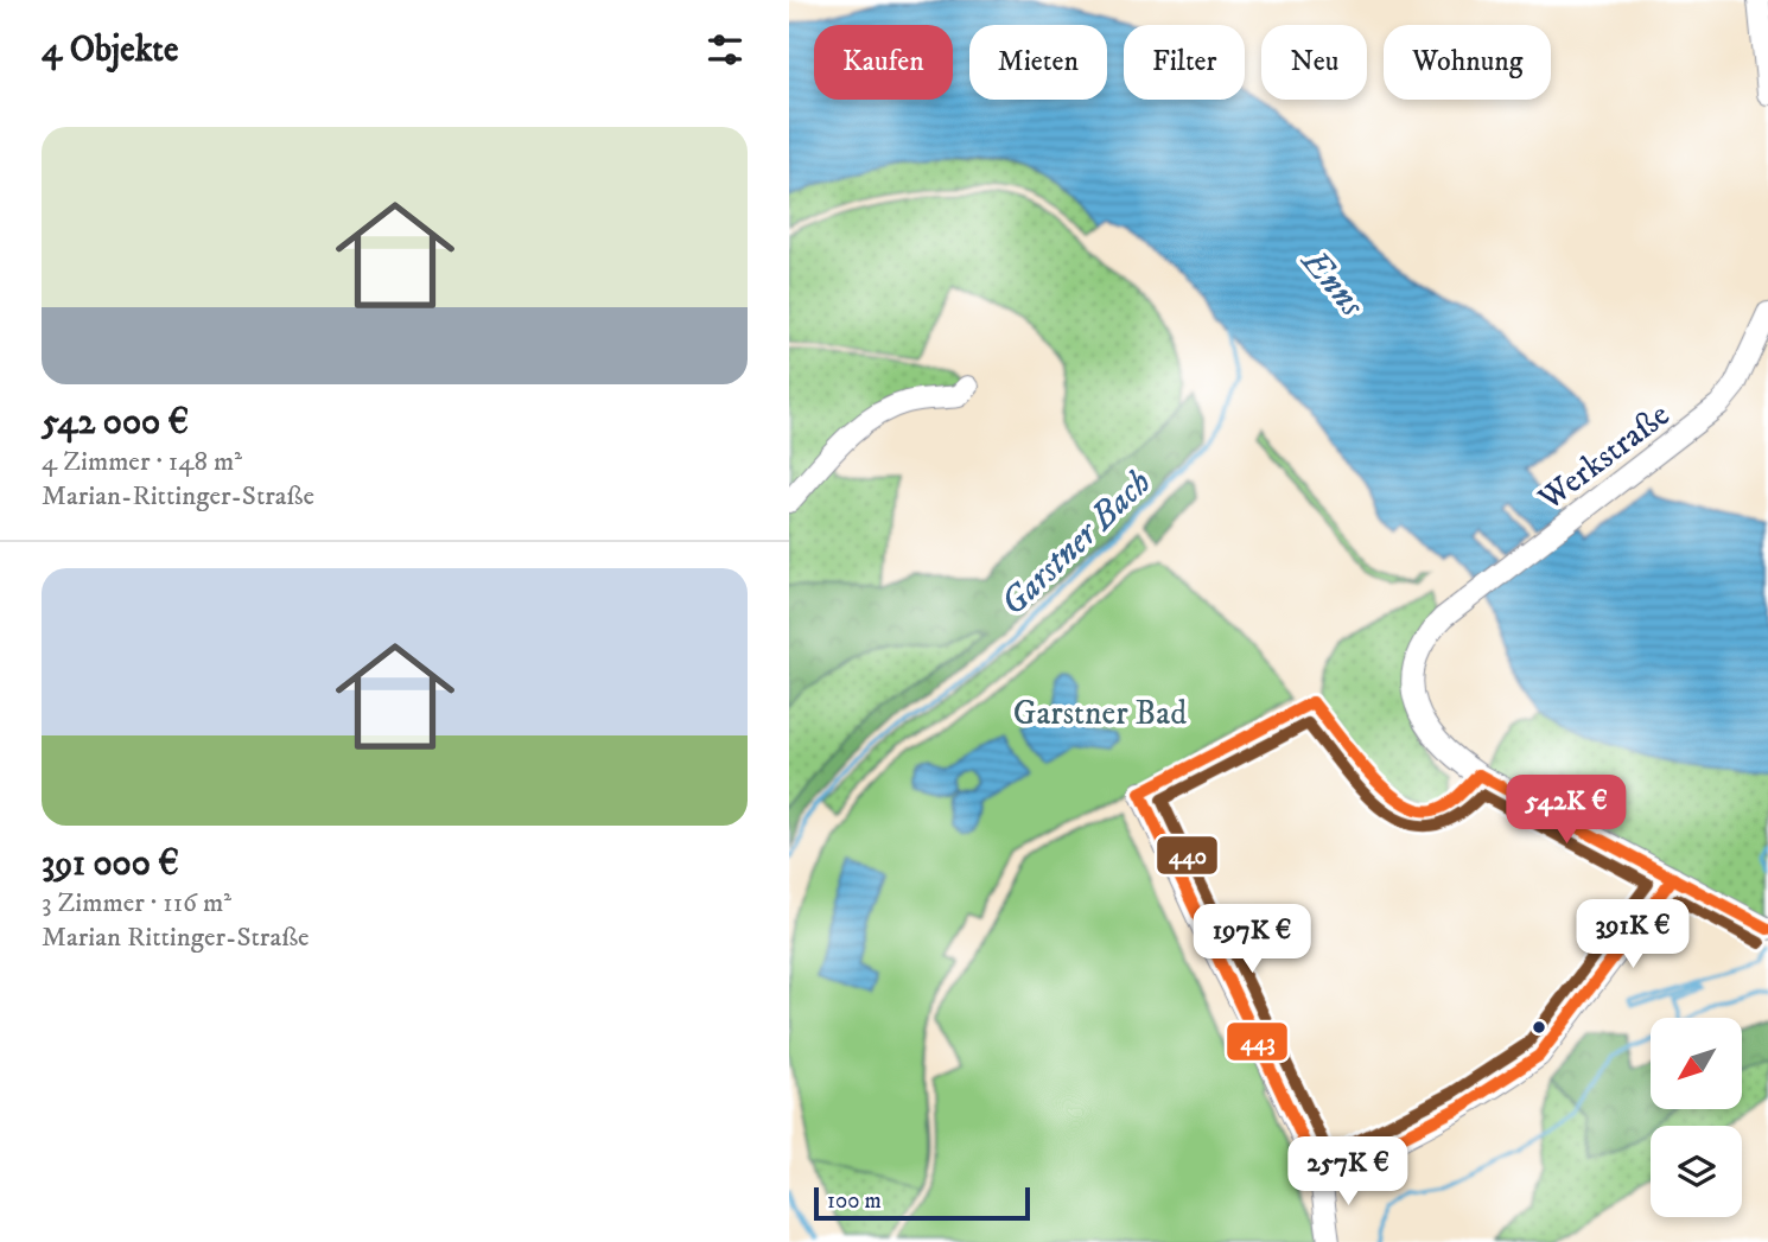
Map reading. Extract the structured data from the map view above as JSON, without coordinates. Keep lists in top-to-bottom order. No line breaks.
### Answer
{"streets":{"street":["Werkstraße"]},"water":["Enns","Garstner Bach"],"parks":["Garstner Bad"],"lines":["transit line 443","transit line 440"],"scale_bar":"100 m","north":"bottom left","page":{"heading":"4 Objekte","chip":["Kaufen","Mieten","Filter","Neu","Wohnung"],"list":[{"name":"542 000 €","note":"4 Zimmer · 148 m² · Marian-Rittinger-Straße"},{"name":"391 000 €","note":"3 Zimmer · 116 m² · Marian Rittinger-Straße"}],"price":["542K €","391K €","197K €","257K €"],"scale":"100 m"}}
